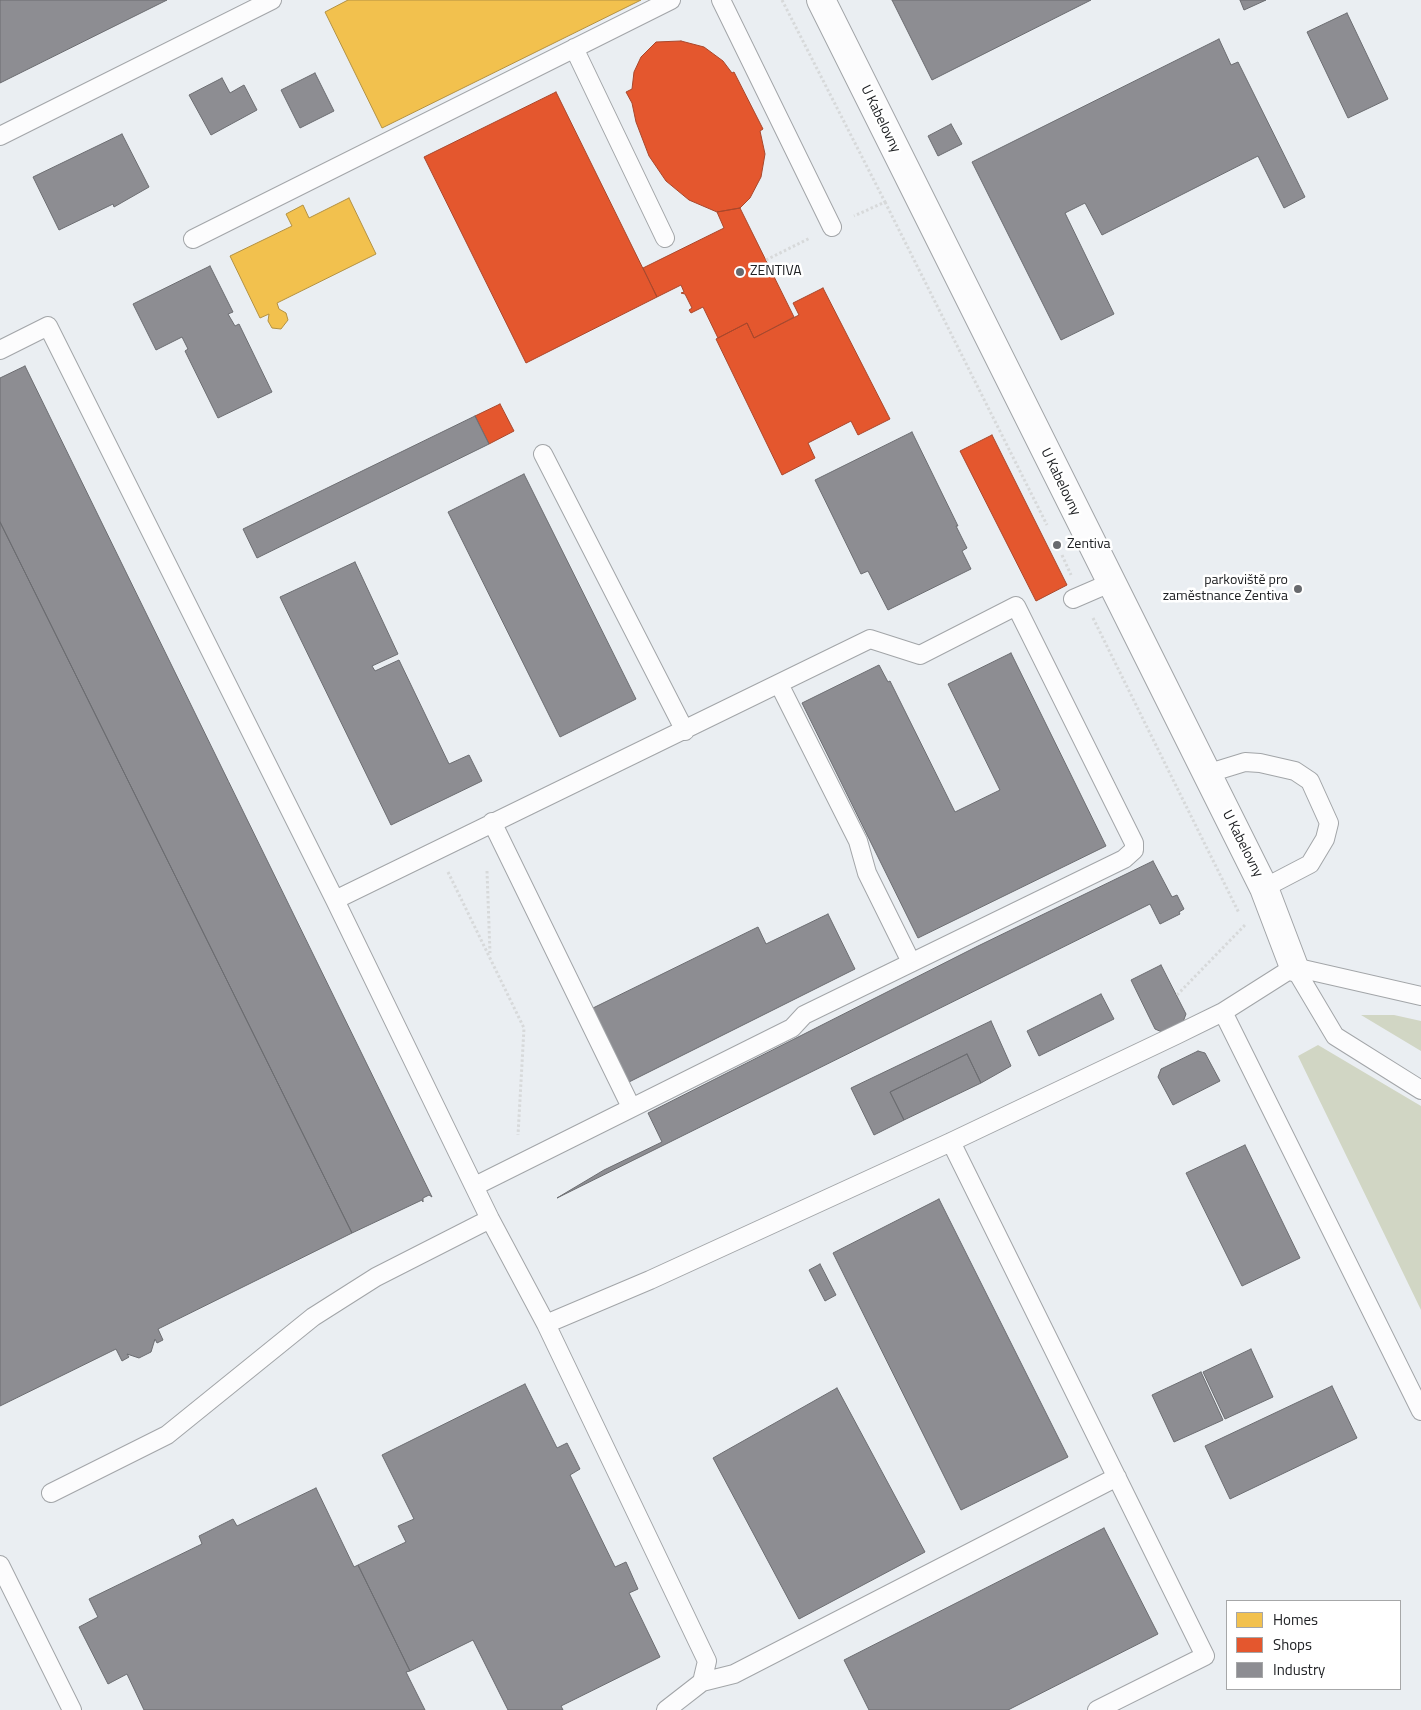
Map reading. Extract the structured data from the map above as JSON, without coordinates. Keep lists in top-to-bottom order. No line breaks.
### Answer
{"streets":{"street":["U Kabelovny"]},"places":["ZENTIVA","Zentiva","parkoviště pro zaměstnance Zentiva"],"legend":["Homes","Shops","Industry"]}
